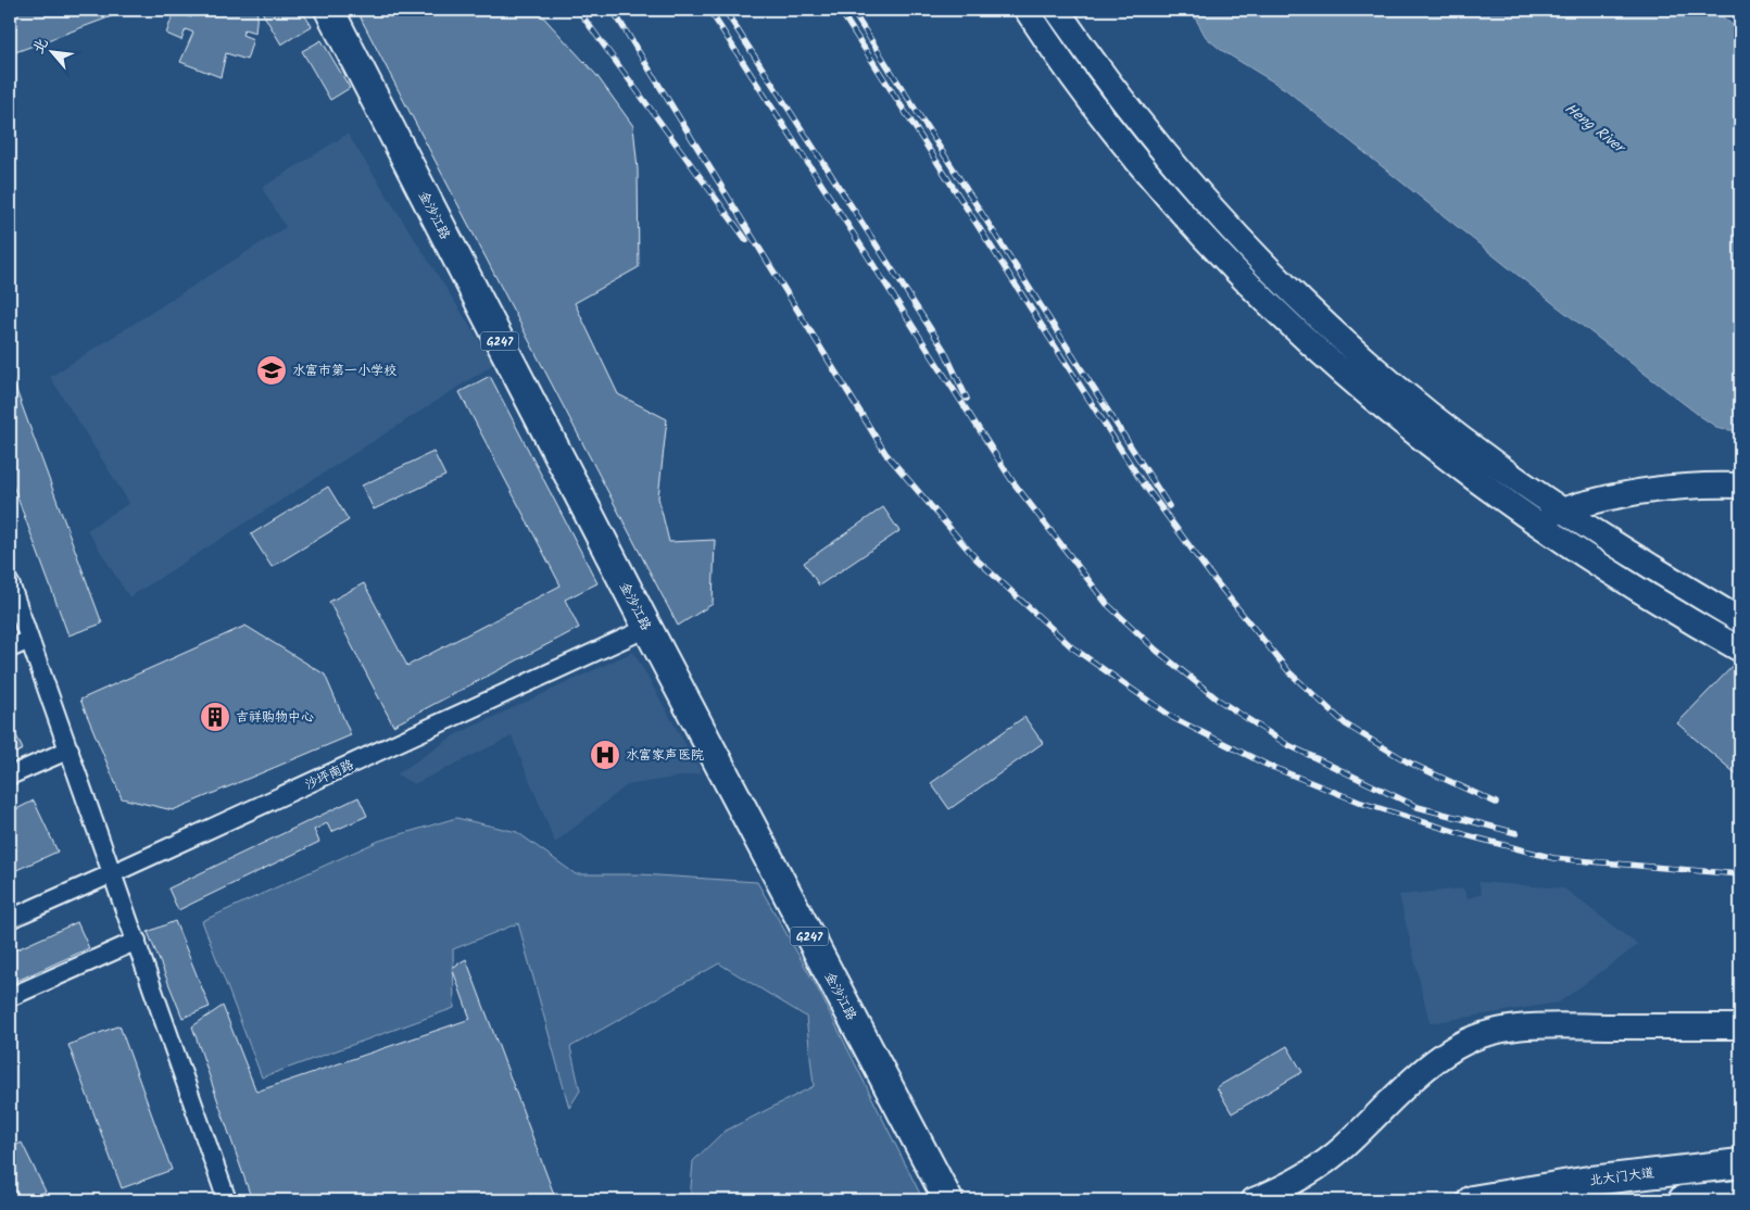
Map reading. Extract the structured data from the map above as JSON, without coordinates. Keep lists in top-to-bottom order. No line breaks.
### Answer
{"streets":{"highway":["金沙江路","G247","北大门大道"],"street":["沙坪南路"]},"crossings":[["金沙江路","沙坪南路"]],"water":["Heng River"],"places":{"school or university":["水富市第一小学校"],"building":["吉祥购物中心"],"hospital":["水富家声医院"]},"north":"top left"}
